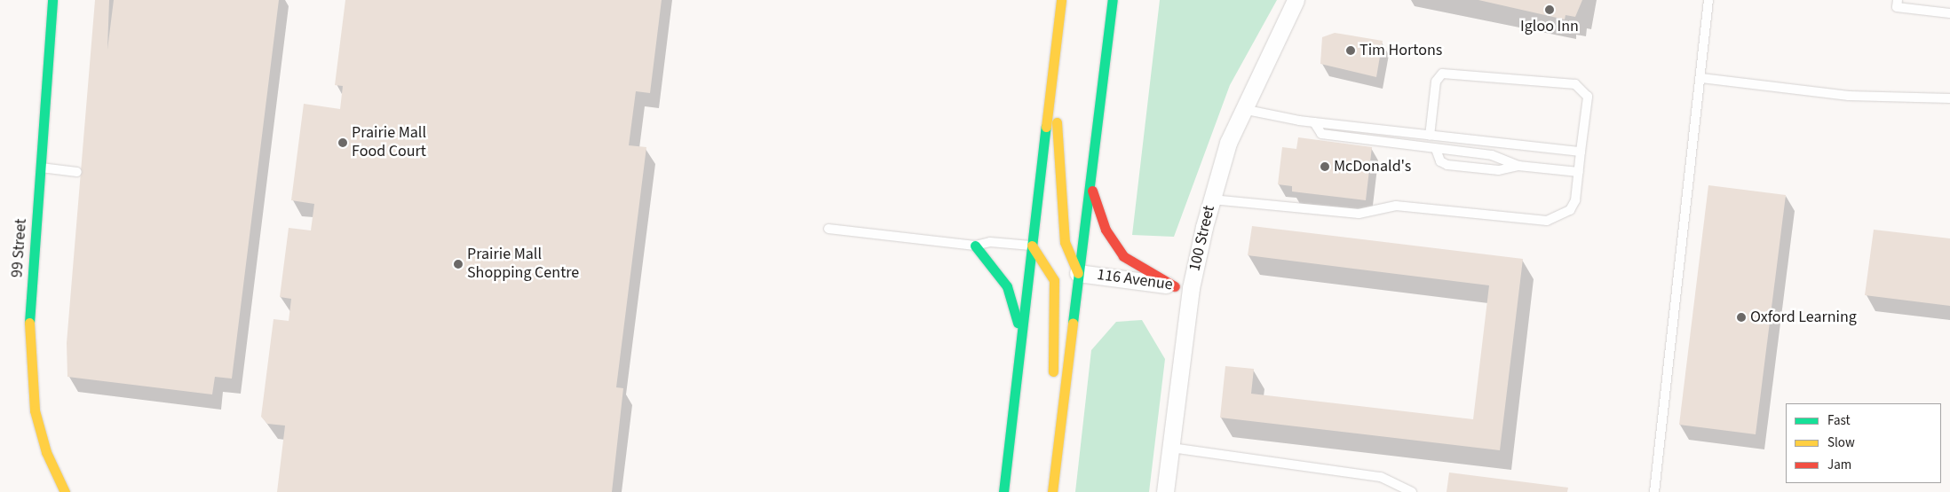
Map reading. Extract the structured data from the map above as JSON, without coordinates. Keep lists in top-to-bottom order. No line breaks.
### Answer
{"streets":{"main road":["99 Street"],"street":["100 Street","116 Avenue"]},"crossings":[["100 Street","116 Avenue"]],"places":["Igloo Inn","Tim Hortons","Prairie Mall Food Court","McDonald's","Prairie Mall Shopping Centre","Oxford Learning"],"legend":["Fast","Slow","Jam"]}
